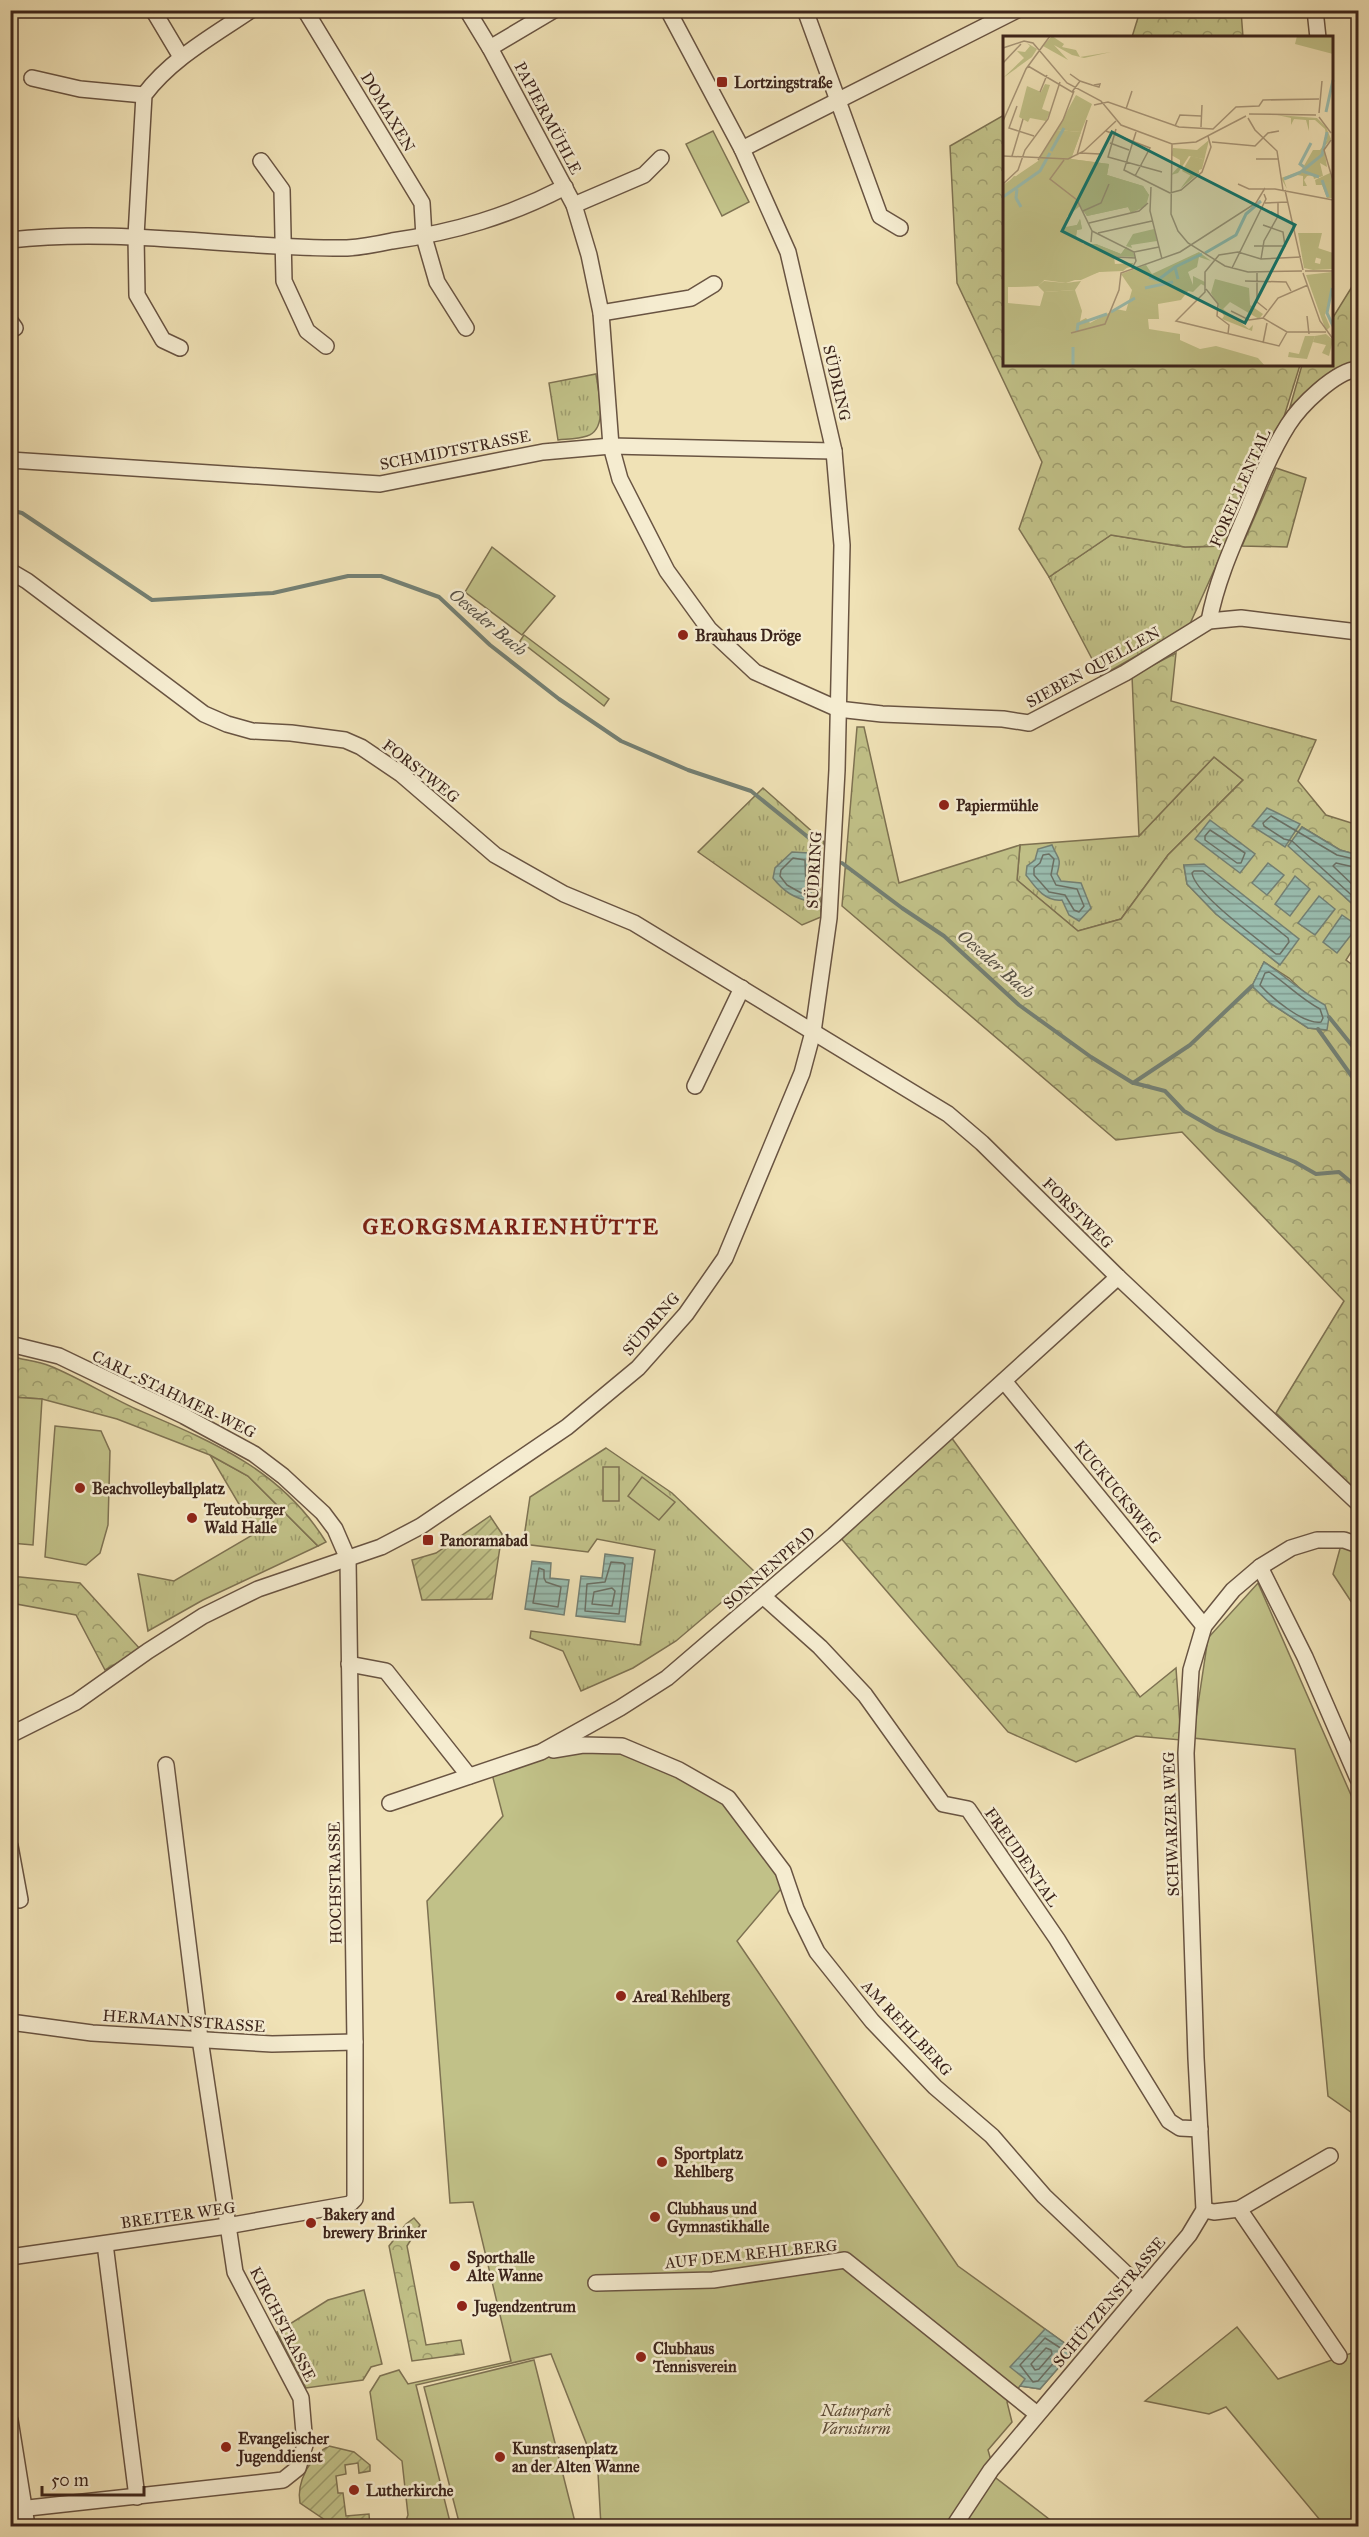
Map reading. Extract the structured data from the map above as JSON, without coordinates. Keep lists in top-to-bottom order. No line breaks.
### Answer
{"streets":{"street":["DOMAXEN","PAPIERMÜHLE","SÜDRING","SCHMIDTSTRASSE","FORELLENTAL","SIEBEN QUELLEN","FORSTWEG","CARL-STAHMER-WEG","KUCKUCKSWEG","SONNENPFAD","SCHWARZER WEG","FREUDENTAL","HOCHSTRASSE","HERMANNSTRASSE","AM REHLBERG","BREITER WEG","AUF DEM REHLBERG","SCHÜTZENSTRASSE","KIRCHSTRASSE"]},"crossings":[["PAPIERMÜHLE","SÜDRING"],["PAPIERMÜHLE","SCHMIDTSTRASSE"],["PAPIERMÜHLE","SIEBEN QUELLEN"],["SÜDRING","SCHMIDTSTRASSE"],["SÜDRING","SIEBEN QUELLEN"],["SÜDRING","FORSTWEG"],["SÜDRING","CARL-STAHMER-WEG"],["SÜDRING","HOCHSTRASSE"],["FORELLENTAL","SIEBEN QUELLEN"],["FORSTWEG","SONNENPFAD"],["CARL-STAHMER-WEG","HOCHSTRASSE"],["KUCKUCKSWEG","SONNENPFAD"],["KUCKUCKSWEG","SCHWARZER WEG"],["SONNENPFAD","FREUDENTAL"],["SONNENPFAD","AM REHLBERG"],["SCHWARZER WEG","FREUDENTAL"],["SCHWARZER WEG","SCHÜTZENSTRASSE"],["HOCHSTRASSE","HERMANNSTRASSE"],["HOCHSTRASSE","BREITER WEG"],["HERMANNSTRASSE","KIRCHSTRASSE"],["AM REHLBERG","SCHÜTZENSTRASSE"],["BREITER WEG","KIRCHSTRASSE"],["AUF DEM REHLBERG","SCHÜTZENSTRASSE"]],"districts":["GEORGSMARIENHÜTTE"],"water":["Oeseder Bach"],"parks":["Naturpark Varusturm"],"places":{"transit":["Lortzingstraße","Panoramabad"],"other":["Brauhaus Dröge","Papiermühle","Beachvolleyballplatz","Teutoburger Wald Halle","Areal Rehlberg","Sportplatz Rehlberg","Clubhaus und Gymnastikhalle","Bakery and brewery Brinker","Sporthalle Alte Wanne","Jugendzentrum","Clubhaus Tennisverein","Evangelischer Jugenddienst","Kunstrasenplatz an der Alten Wanne","Lutherkirche"]},"scale_bar":"50 m"}
